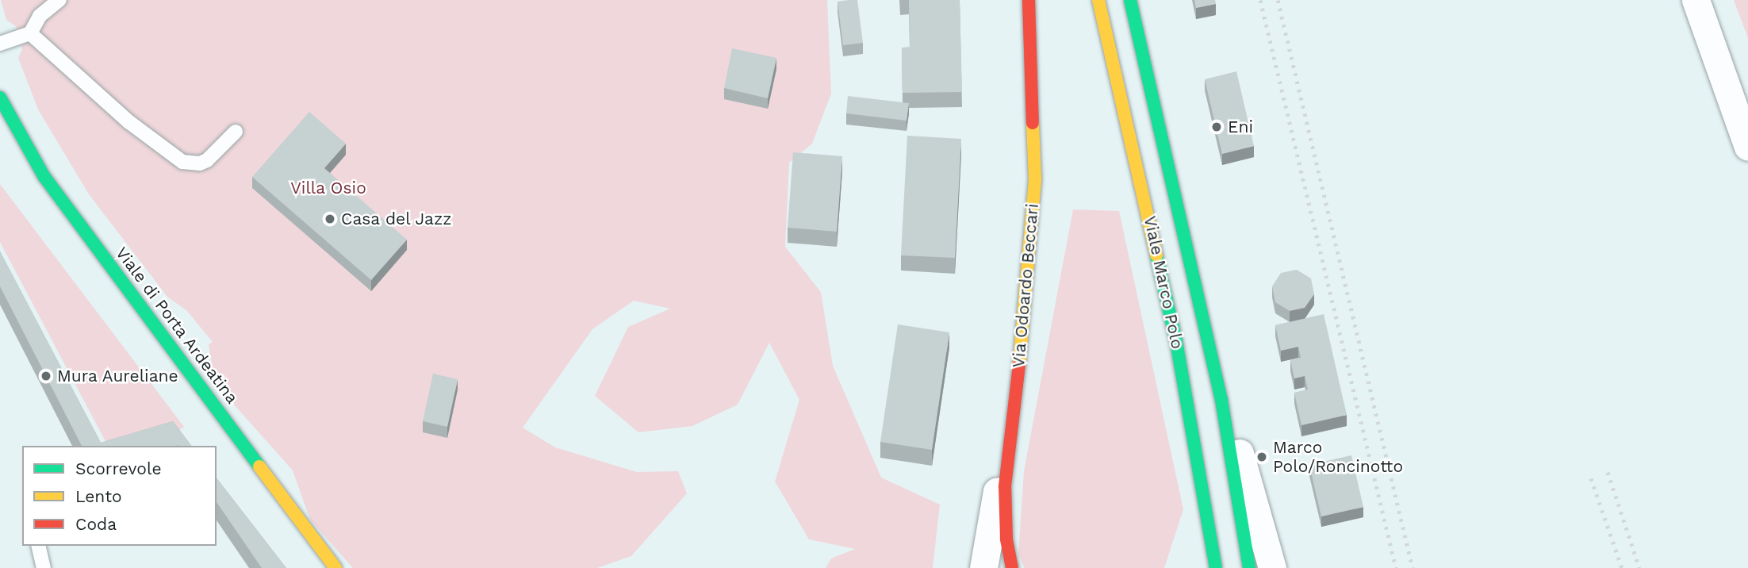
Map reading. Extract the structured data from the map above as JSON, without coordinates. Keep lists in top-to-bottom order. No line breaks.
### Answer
{"streets":{"main road":["Viale Marco Polo","Via Odoardo Beccari","Viale di Porta Ardeatina"]},"parks":["Villa Osio"],"places":["Eni","Casa del Jazz","Mura Aureliane","Marco Polo/Roncinotto"],"legend":["Scorrevole","Lento","Coda"]}
